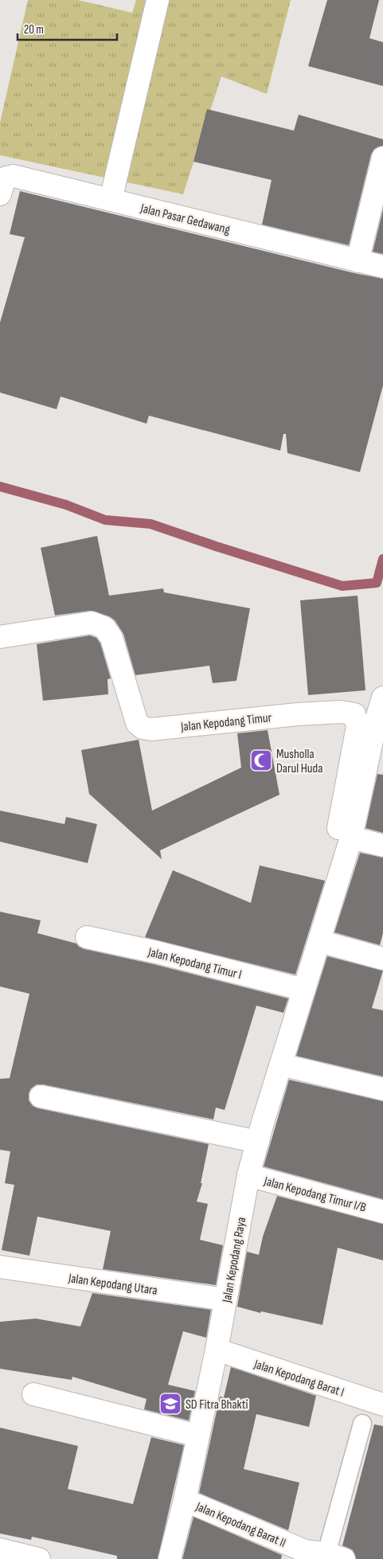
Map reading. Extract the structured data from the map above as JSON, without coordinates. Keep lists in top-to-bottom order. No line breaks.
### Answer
{"streets":{"street":["Jalan Pasar Gedawang","Jalan Kepodang Timur","Jalan Kepodang Timur I","Jalan Kepodang Timur I/B","Jalan Kepodang Raya","Jalan Kepodang Utara","Jalan Kepodang Barat I","Jalan Kepodang Barat II"]},"crossings":[["Jalan Kepodang Timur","Jalan Kepodang Timur I"],["Jalan Kepodang Timur","Jalan Kepodang Raya"],["Jalan Kepodang Timur I/B","Jalan Kepodang Raya"],["Jalan Kepodang Raya","Jalan Kepodang Utara"],["Jalan Kepodang Raya","Jalan Kepodang Barat I"],["Jalan Kepodang Raya","Jalan Kepodang Barat II"]],"places":{"mosque":["Musholla Darul Huda"],"school or university":["SD Fitra Bhakti"]},"scale_bar":"20 m"}
